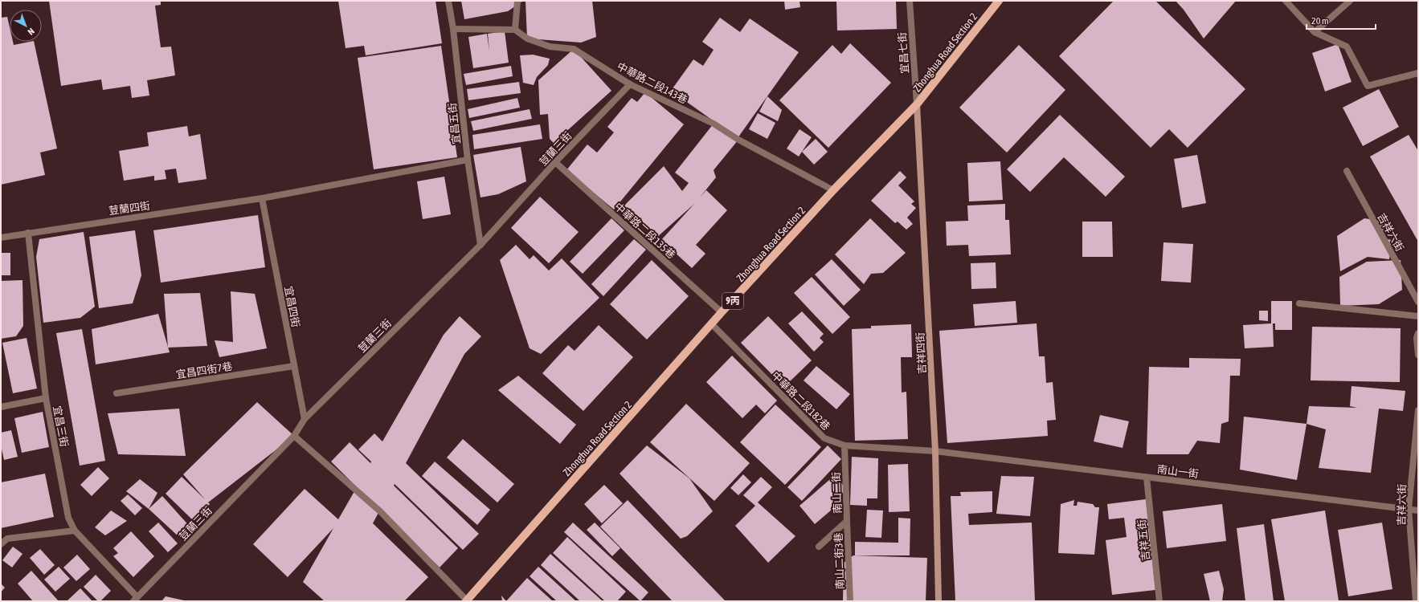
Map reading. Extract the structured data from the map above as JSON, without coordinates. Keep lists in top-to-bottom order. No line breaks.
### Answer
{"streets":{"main road":["Zhonghua Road Section 2","9丙"],"street":["宜昌七街","中華路二段143巷","宜昌五街","荳蘭三街","荳蘭四街","中華路二段135巷","吉祥六街","宜昌四街","吉祥四街","宜昌四街7巷","中華路二段182巷","宜昌三街","南山一街","南山二街","吉祥五街","南山二街3巷"]},"crossings":[["Zhonghua Road Section 2","宜昌七街"],["Zhonghua Road Section 2","中華路二段143巷"],["Zhonghua Road Section 2","中華路二段135巷"],["Zhonghua Road Section 2","吉祥四街"],["Zhonghua Road Section 2","中華路二段182巷"],["宜昌七街","吉祥四街"],["中華路二段143巷","荳蘭三街"],["宜昌五街","荳蘭三街"],["宜昌五街","荳蘭四街"],["荳蘭三街","中華路二段135巷"],["荳蘭三街","宜昌四街"],["荳蘭三街","宜昌三街"],["荳蘭四街","宜昌四街"],["荳蘭四街","宜昌三街"],["吉祥六街","南山一街"],["宜昌四街","宜昌四街7巷"],["吉祥四街","中華路二段182巷"],["吉祥四街","南山一街"],["中華路二段182巷","南山一街"],["中華路二段182巷","南山二街"],["南山一街","吉祥五街"],["南山二街","南山二街3巷"]],"scale_bar":"20 m","north":"bottom right"}
